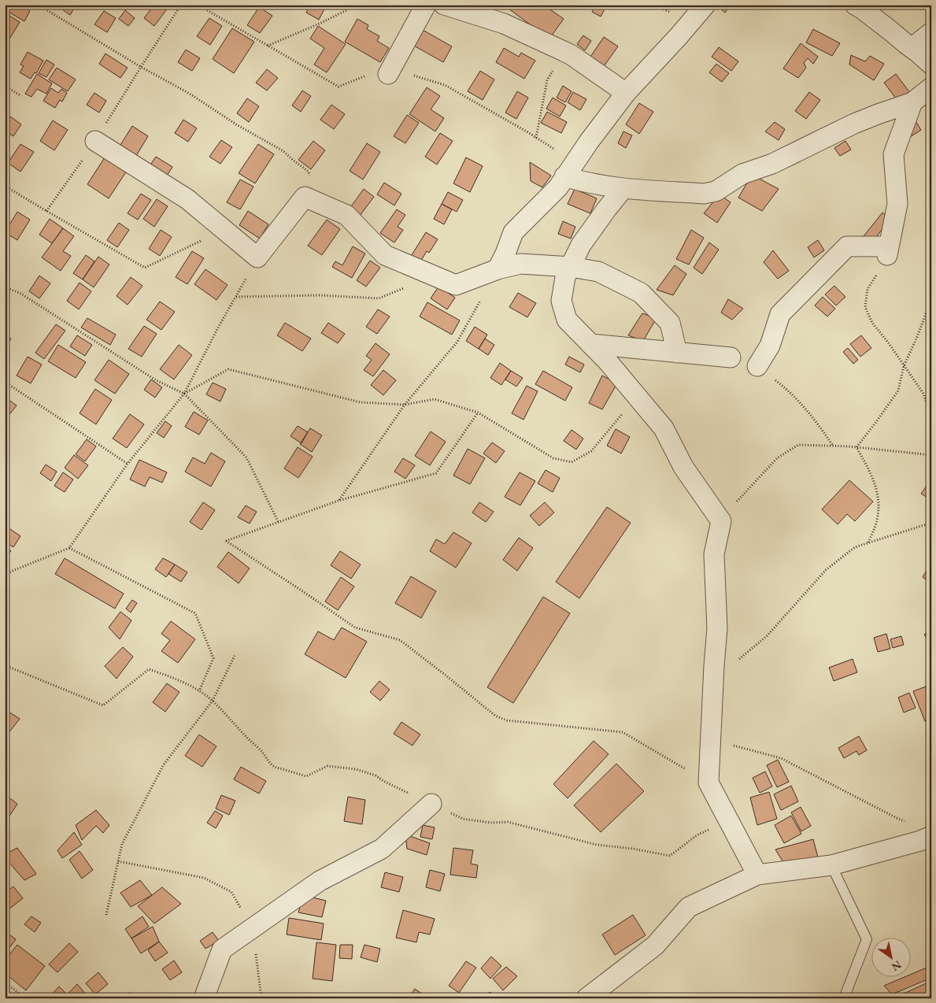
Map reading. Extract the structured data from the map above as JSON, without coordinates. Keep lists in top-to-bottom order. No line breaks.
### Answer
{"north":"bottom right"}
